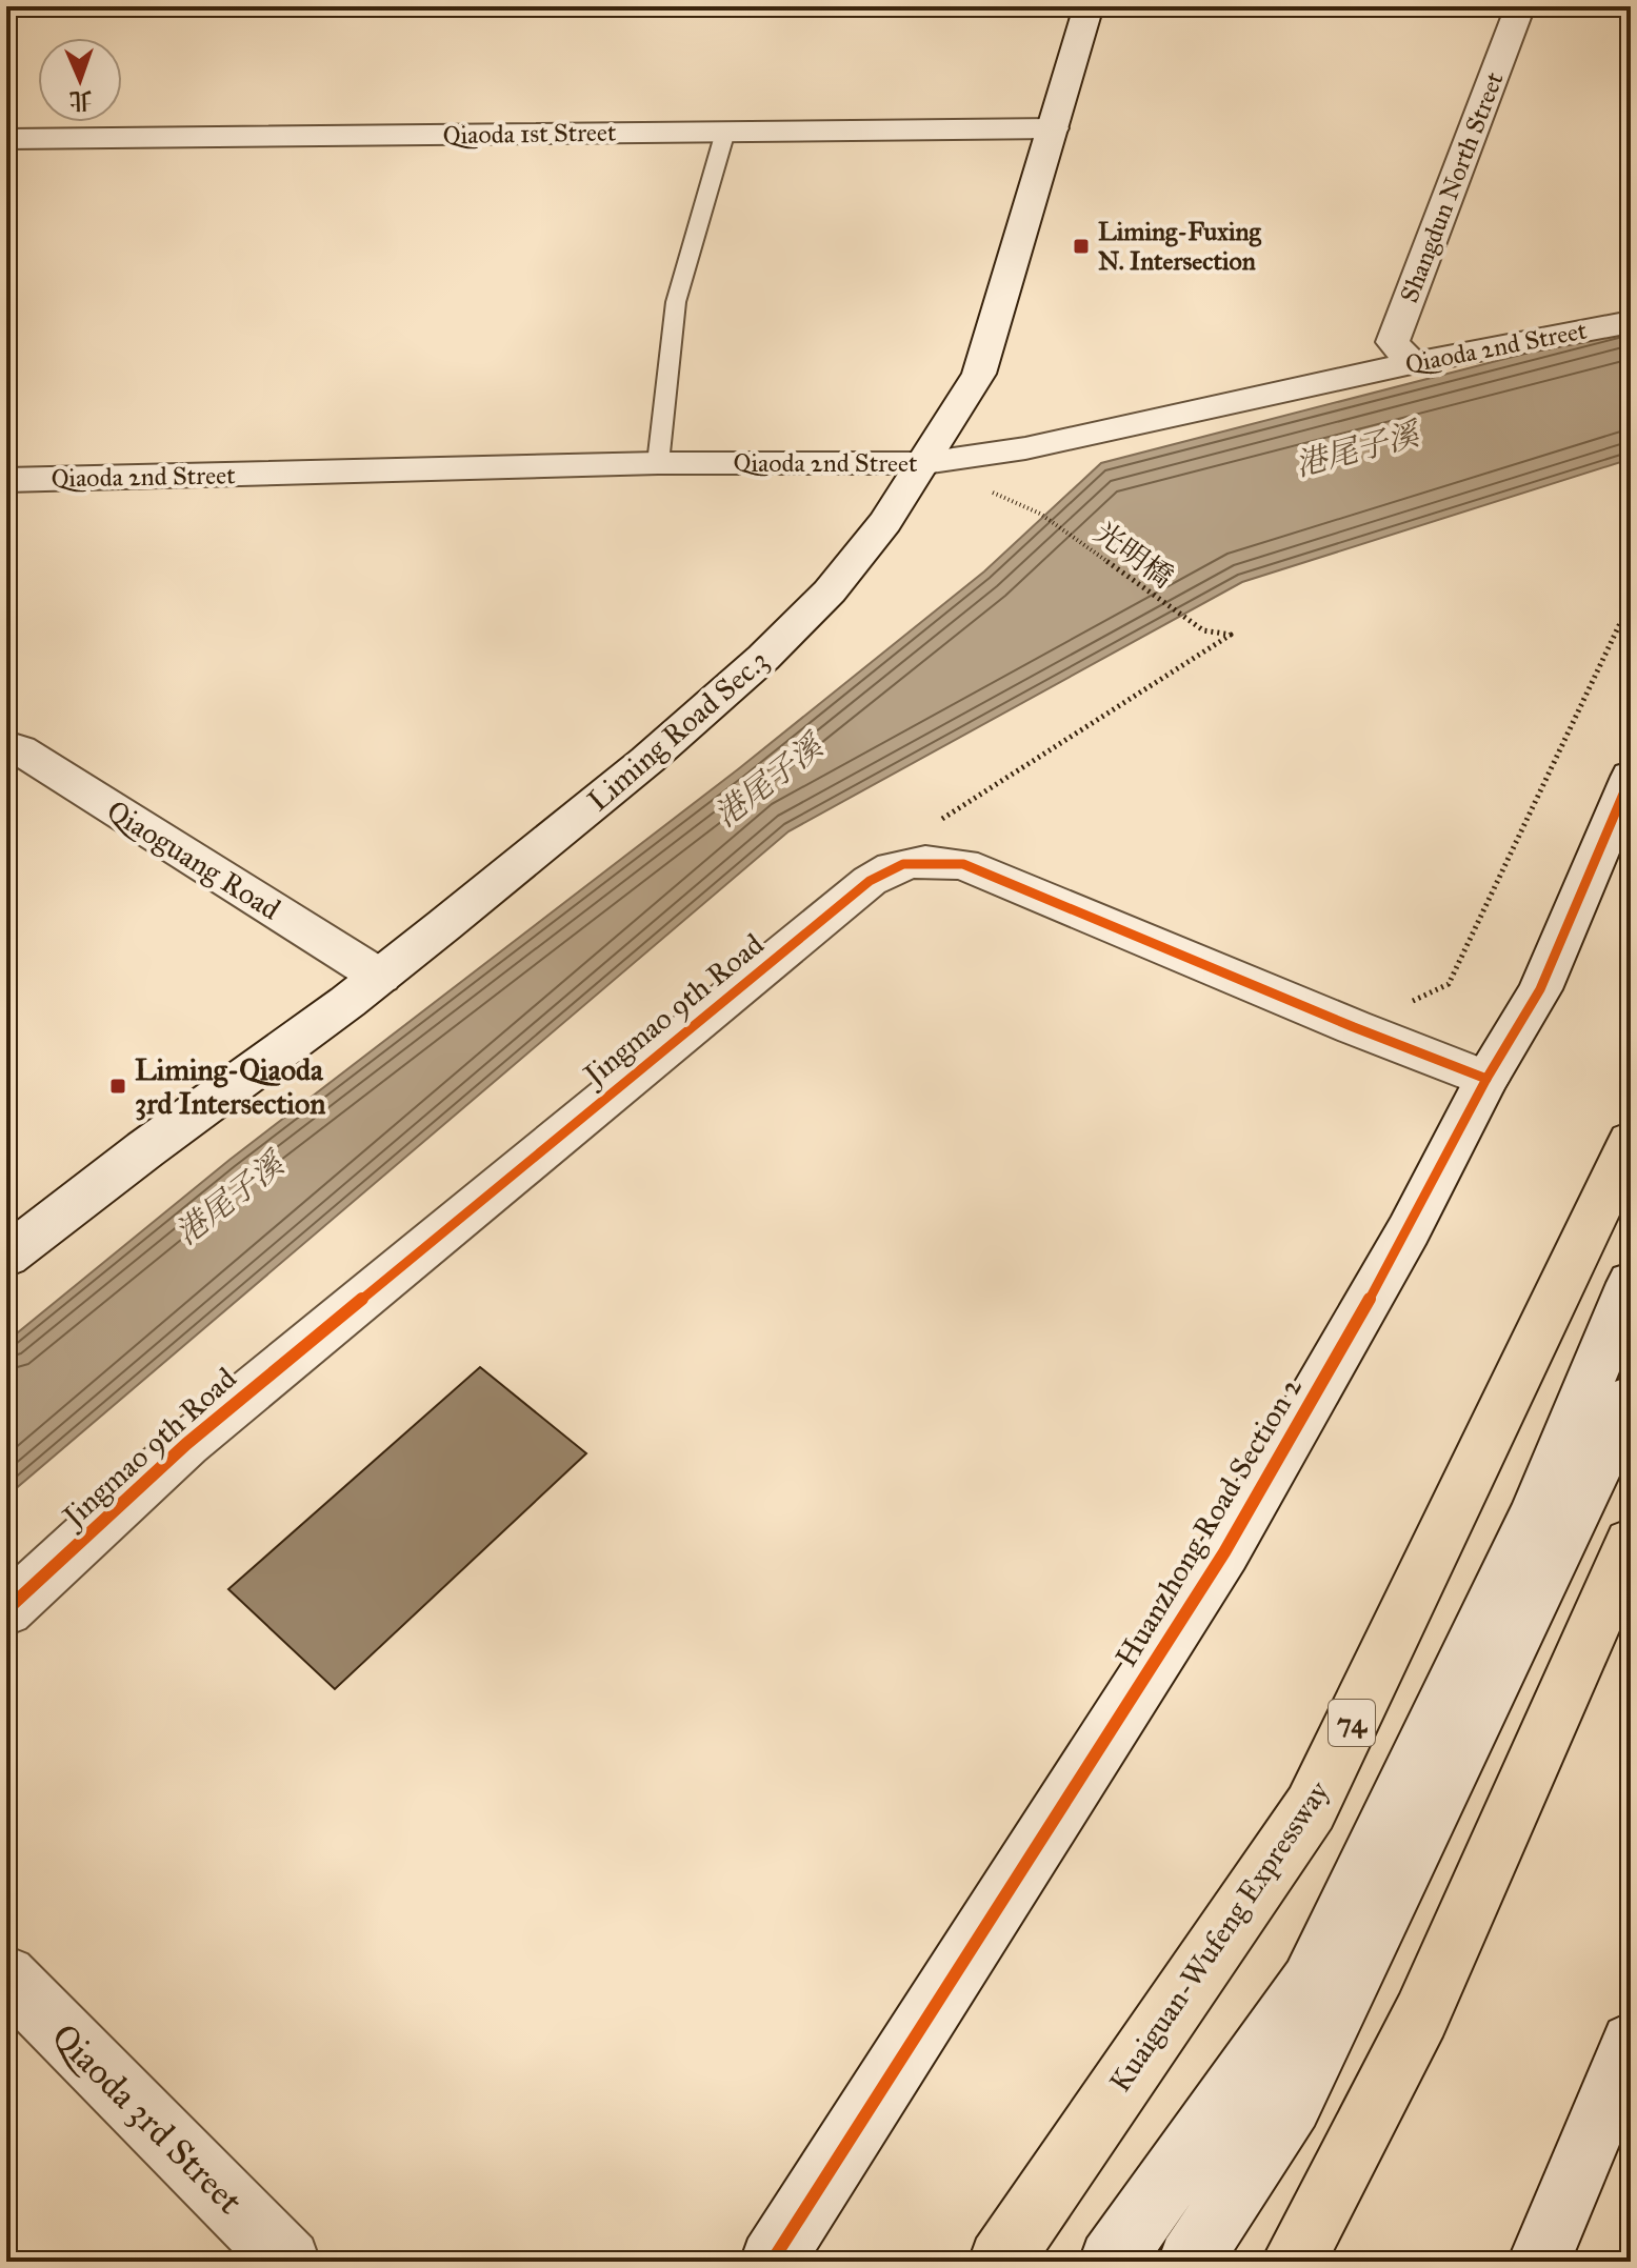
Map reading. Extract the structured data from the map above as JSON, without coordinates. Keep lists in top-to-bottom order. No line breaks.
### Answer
{"streets":{"highway":["74","Kuaiguan-Wufeng Expressway"],"street":["Qiaoda 1st Street","Shangdun North Street","Qiaoda 2nd Street","Liming Road Sec.3","Qiaoguang Road","Jingmao 9th Road","Huanzhong Road Section 2","Qiaoda 3rd Street"],"path":["光明橋"]},"crossings":[["Qiaoda 1st Street","Liming Road Sec.3"],["Shangdun North Street","Qiaoda 2nd Street"],["Qiaoda 2nd Street","Liming Road Sec.3"],["Liming Road Sec.3","Qiaoguang Road"],["Jingmao 9th Road","Huanzhong Road Section 2"]],"water":["港尾子溪"],"places":{"transit":["Liming-Fuxing N. Intersection","Liming-Qiaoda 3rd Intersection"]},"north":"bottom"}
